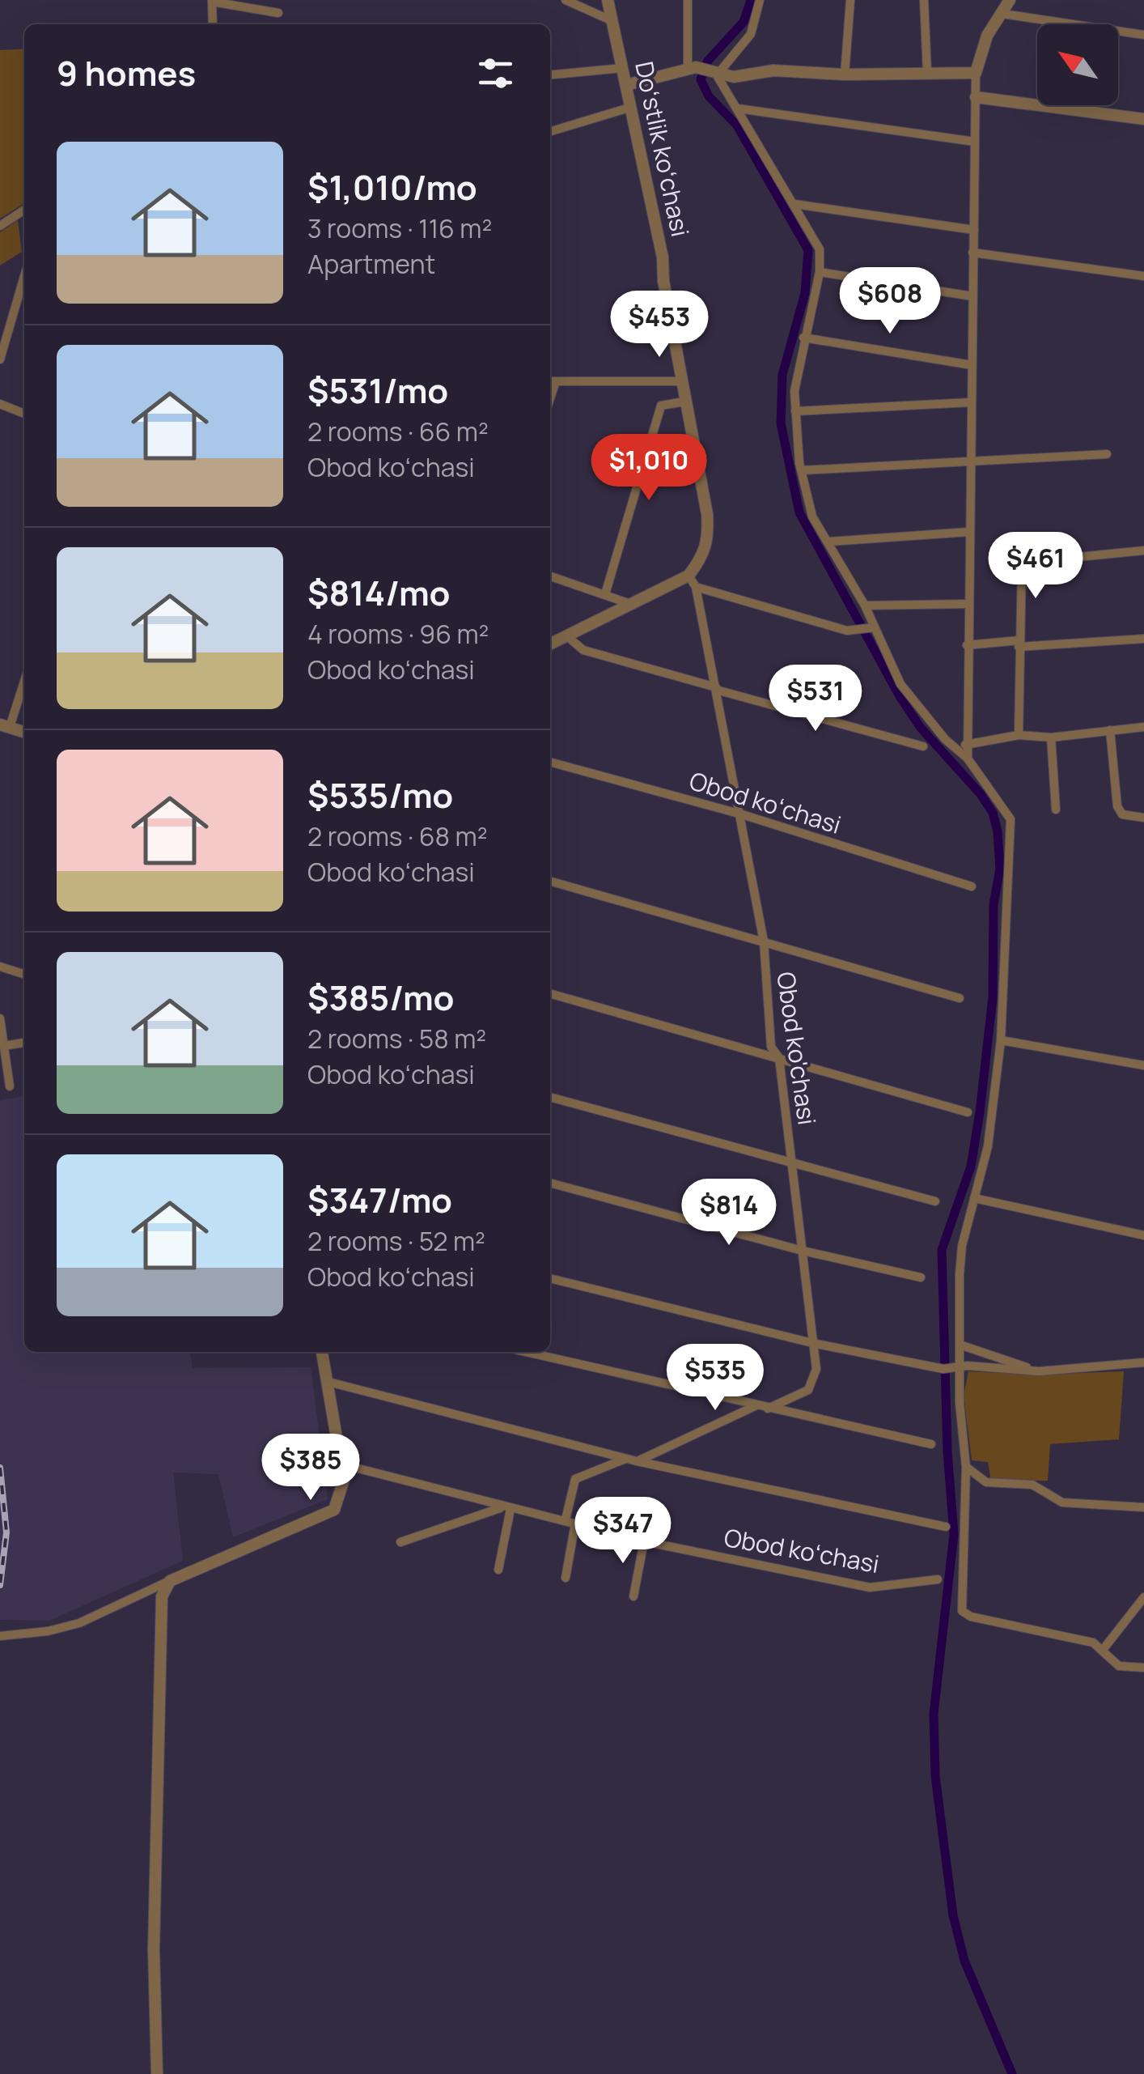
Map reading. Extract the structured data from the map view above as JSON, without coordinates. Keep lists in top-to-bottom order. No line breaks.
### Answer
{"streets":{"street":["Doʻstlik koʻchasi","Obod koʻchasi","Obod ko'chasi"]},"crossings":[["Doʻstlik koʻchasi","Obod ko'chasi"],["Obod koʻchasi","Obod ko'chasi"]],"north":"top left","page":{"heading":"9 homes","list":[{"name":"$1,010/mo","note":"3 rooms · 116 m² · Apartment"},{"name":"$531/mo","note":"2 rooms · 66 m² · Obod koʻchasi"},{"name":"$814/mo","note":"4 rooms · 96 m² · Obod koʻchasi"},{"name":"$535/mo","note":"2 rooms · 68 m² · Obod koʻchasi"},{"name":"$385/mo","note":"2 rooms · 58 m² · Obod koʻchasi"},{"name":"$347/mo","note":"2 rooms · 52 m² · Obod koʻchasi"}],"price":["$608","$453","$1,010","$461","$531","$814","$535","$385","$347"]}}
